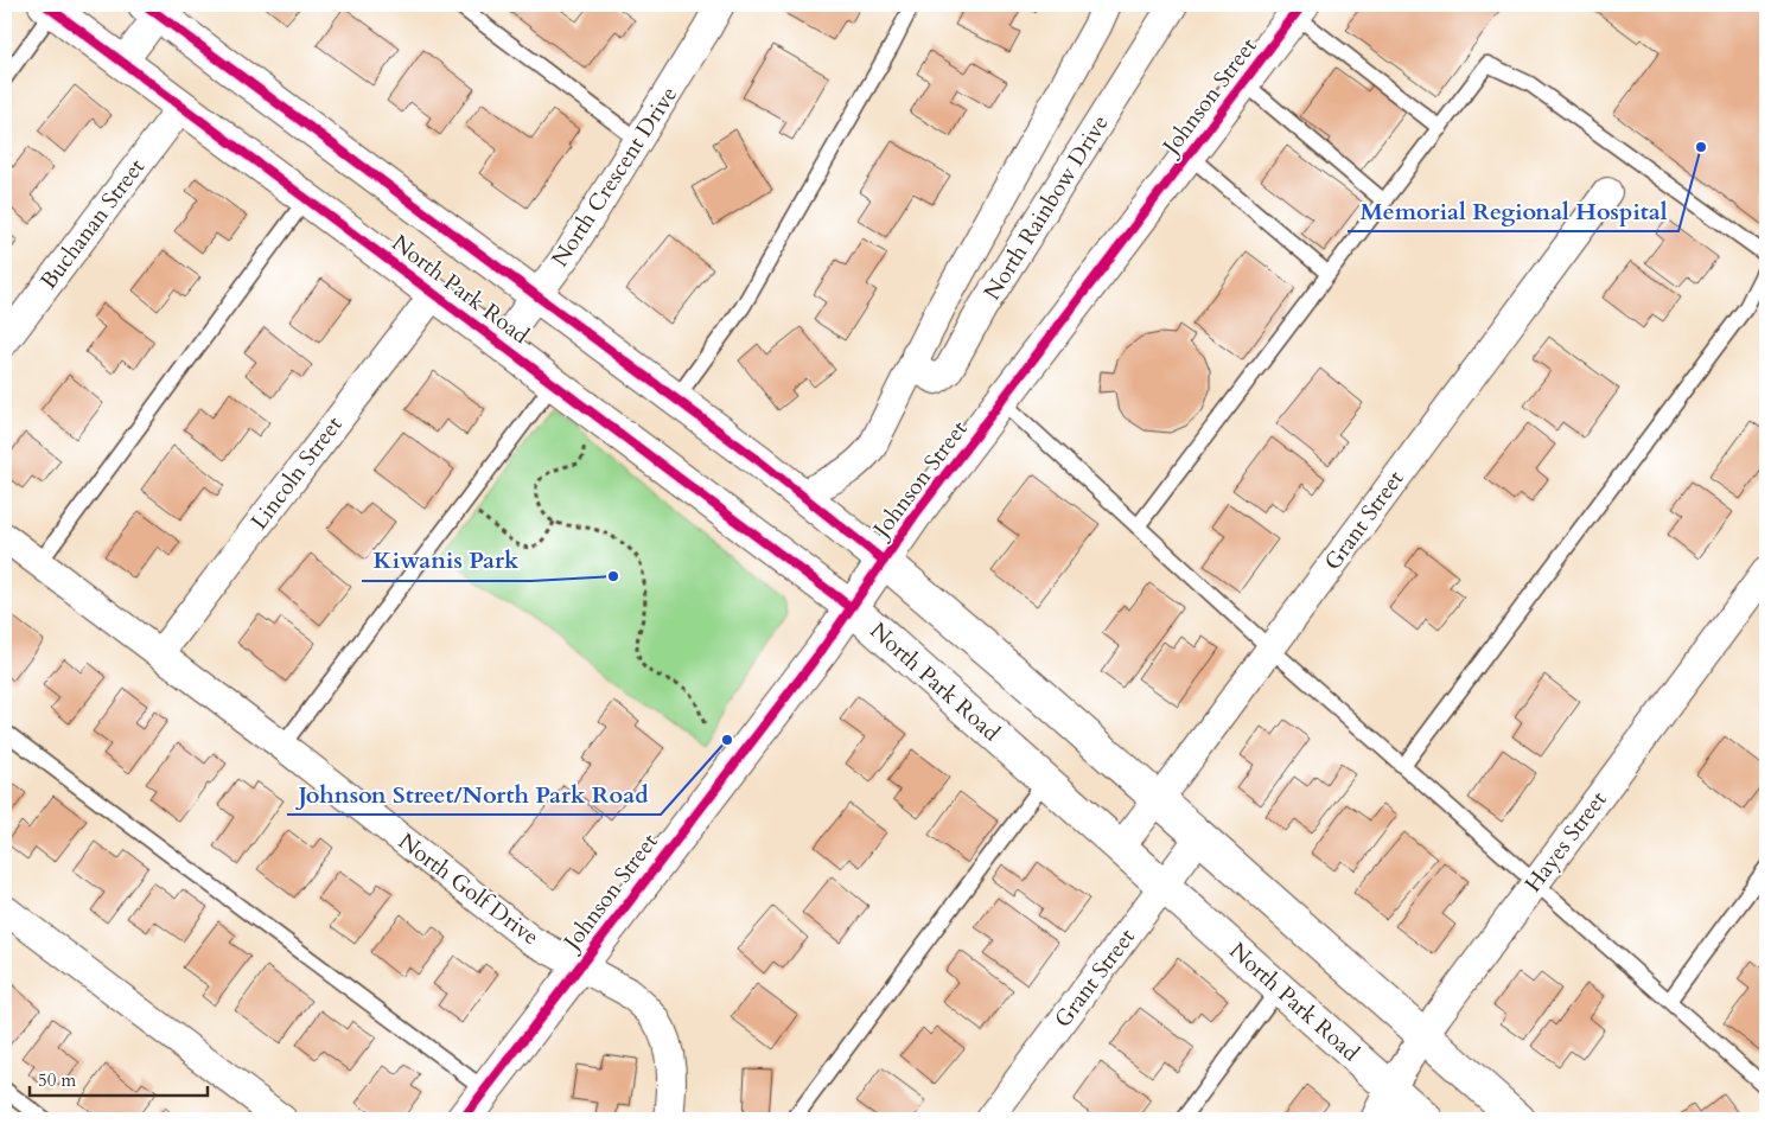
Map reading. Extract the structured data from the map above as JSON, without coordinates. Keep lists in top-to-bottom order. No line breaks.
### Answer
{"streets":{"street":["Johnson Street","North Crescent Drive","North Rainbow Drive","Buchanan Street","North Park Road","Lincoln Street","Grant Street","Hayes Street","North Golf Drive"]},"crossings":[["Johnson Street","North Park Road"],["Johnson Street","North Golf Drive"],["North Crescent Drive","North Park Road"],["North Rainbow Drive","North Park Road"],["Buchanan Street","North Park Road"],["North Park Road","Lincoln Street"],["North Park Road","Grant Street"],["North Park Road","Hayes Street"],["Lincoln Street","North Golf Drive"]],"places":["Memorial Regional Hospital","Kiwanis Park","Johnson Street/North Park Road"],"scale_bar":"50 m"}
